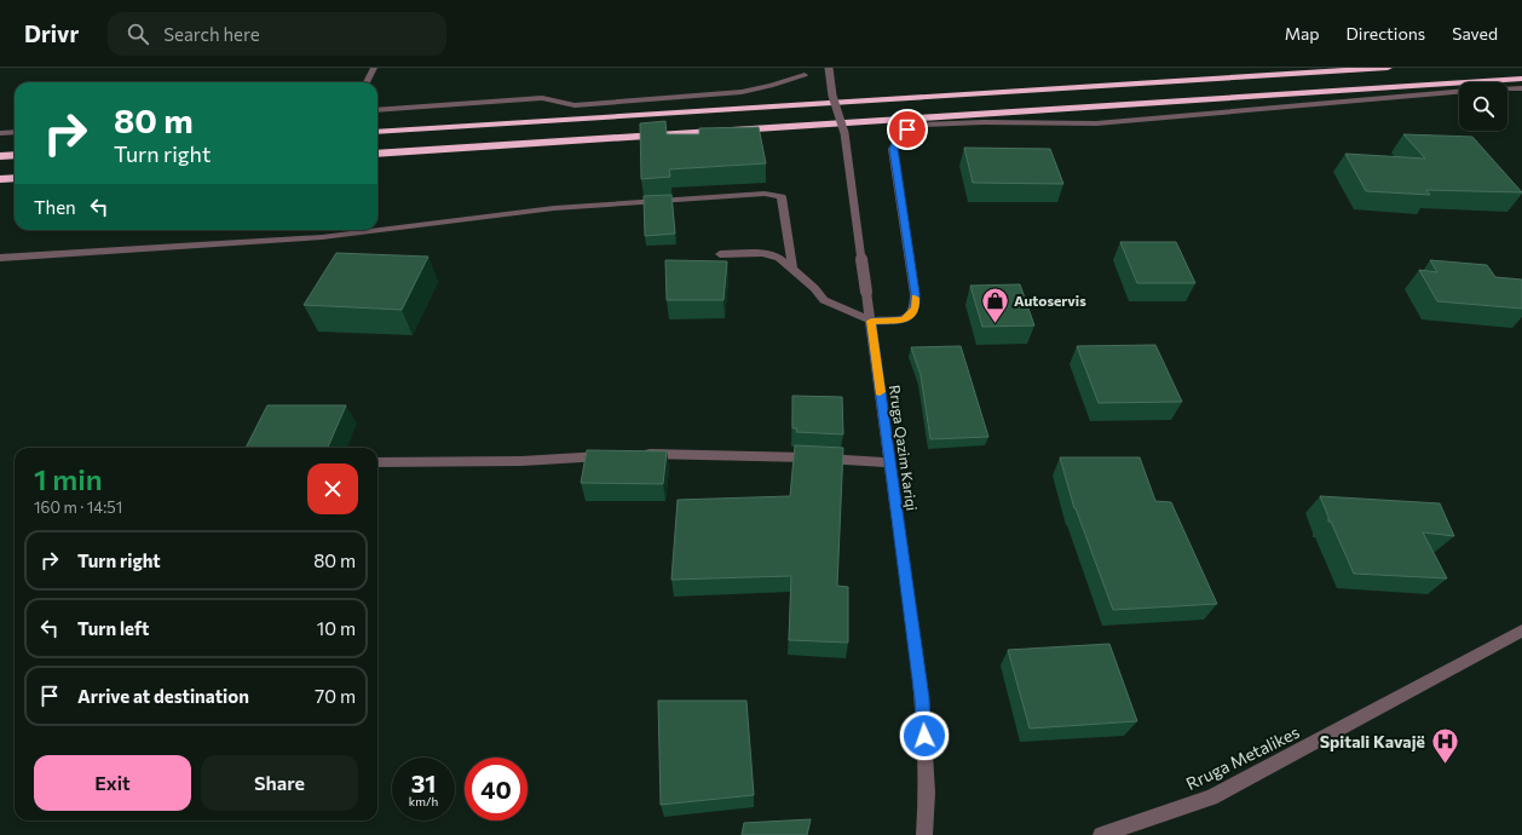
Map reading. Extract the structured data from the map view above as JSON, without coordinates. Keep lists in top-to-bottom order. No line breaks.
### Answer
{"streets":{"street":["Rruga Qazim Kariqi","Rruga Metalikes"]},"places":{"shop":["Autoservis"],"hospital":["Spitali Kavajë"]},"page":{"header":"Drivr","search":"Search here","nav":["Map","Directions","Saved"],"turn":["80 m","Turn right"],"then":"Then","heading":["1 min","160 m · 14:51"],"list":[{"name":"Turn right","value":"80 m"},{"name":"Turn left","value":"10 m"},{"name":"Arrive at destination","value":"70 m"}],"buttons":["Exit","Share"],"speed":"31 km/h","limit":"40"}}
